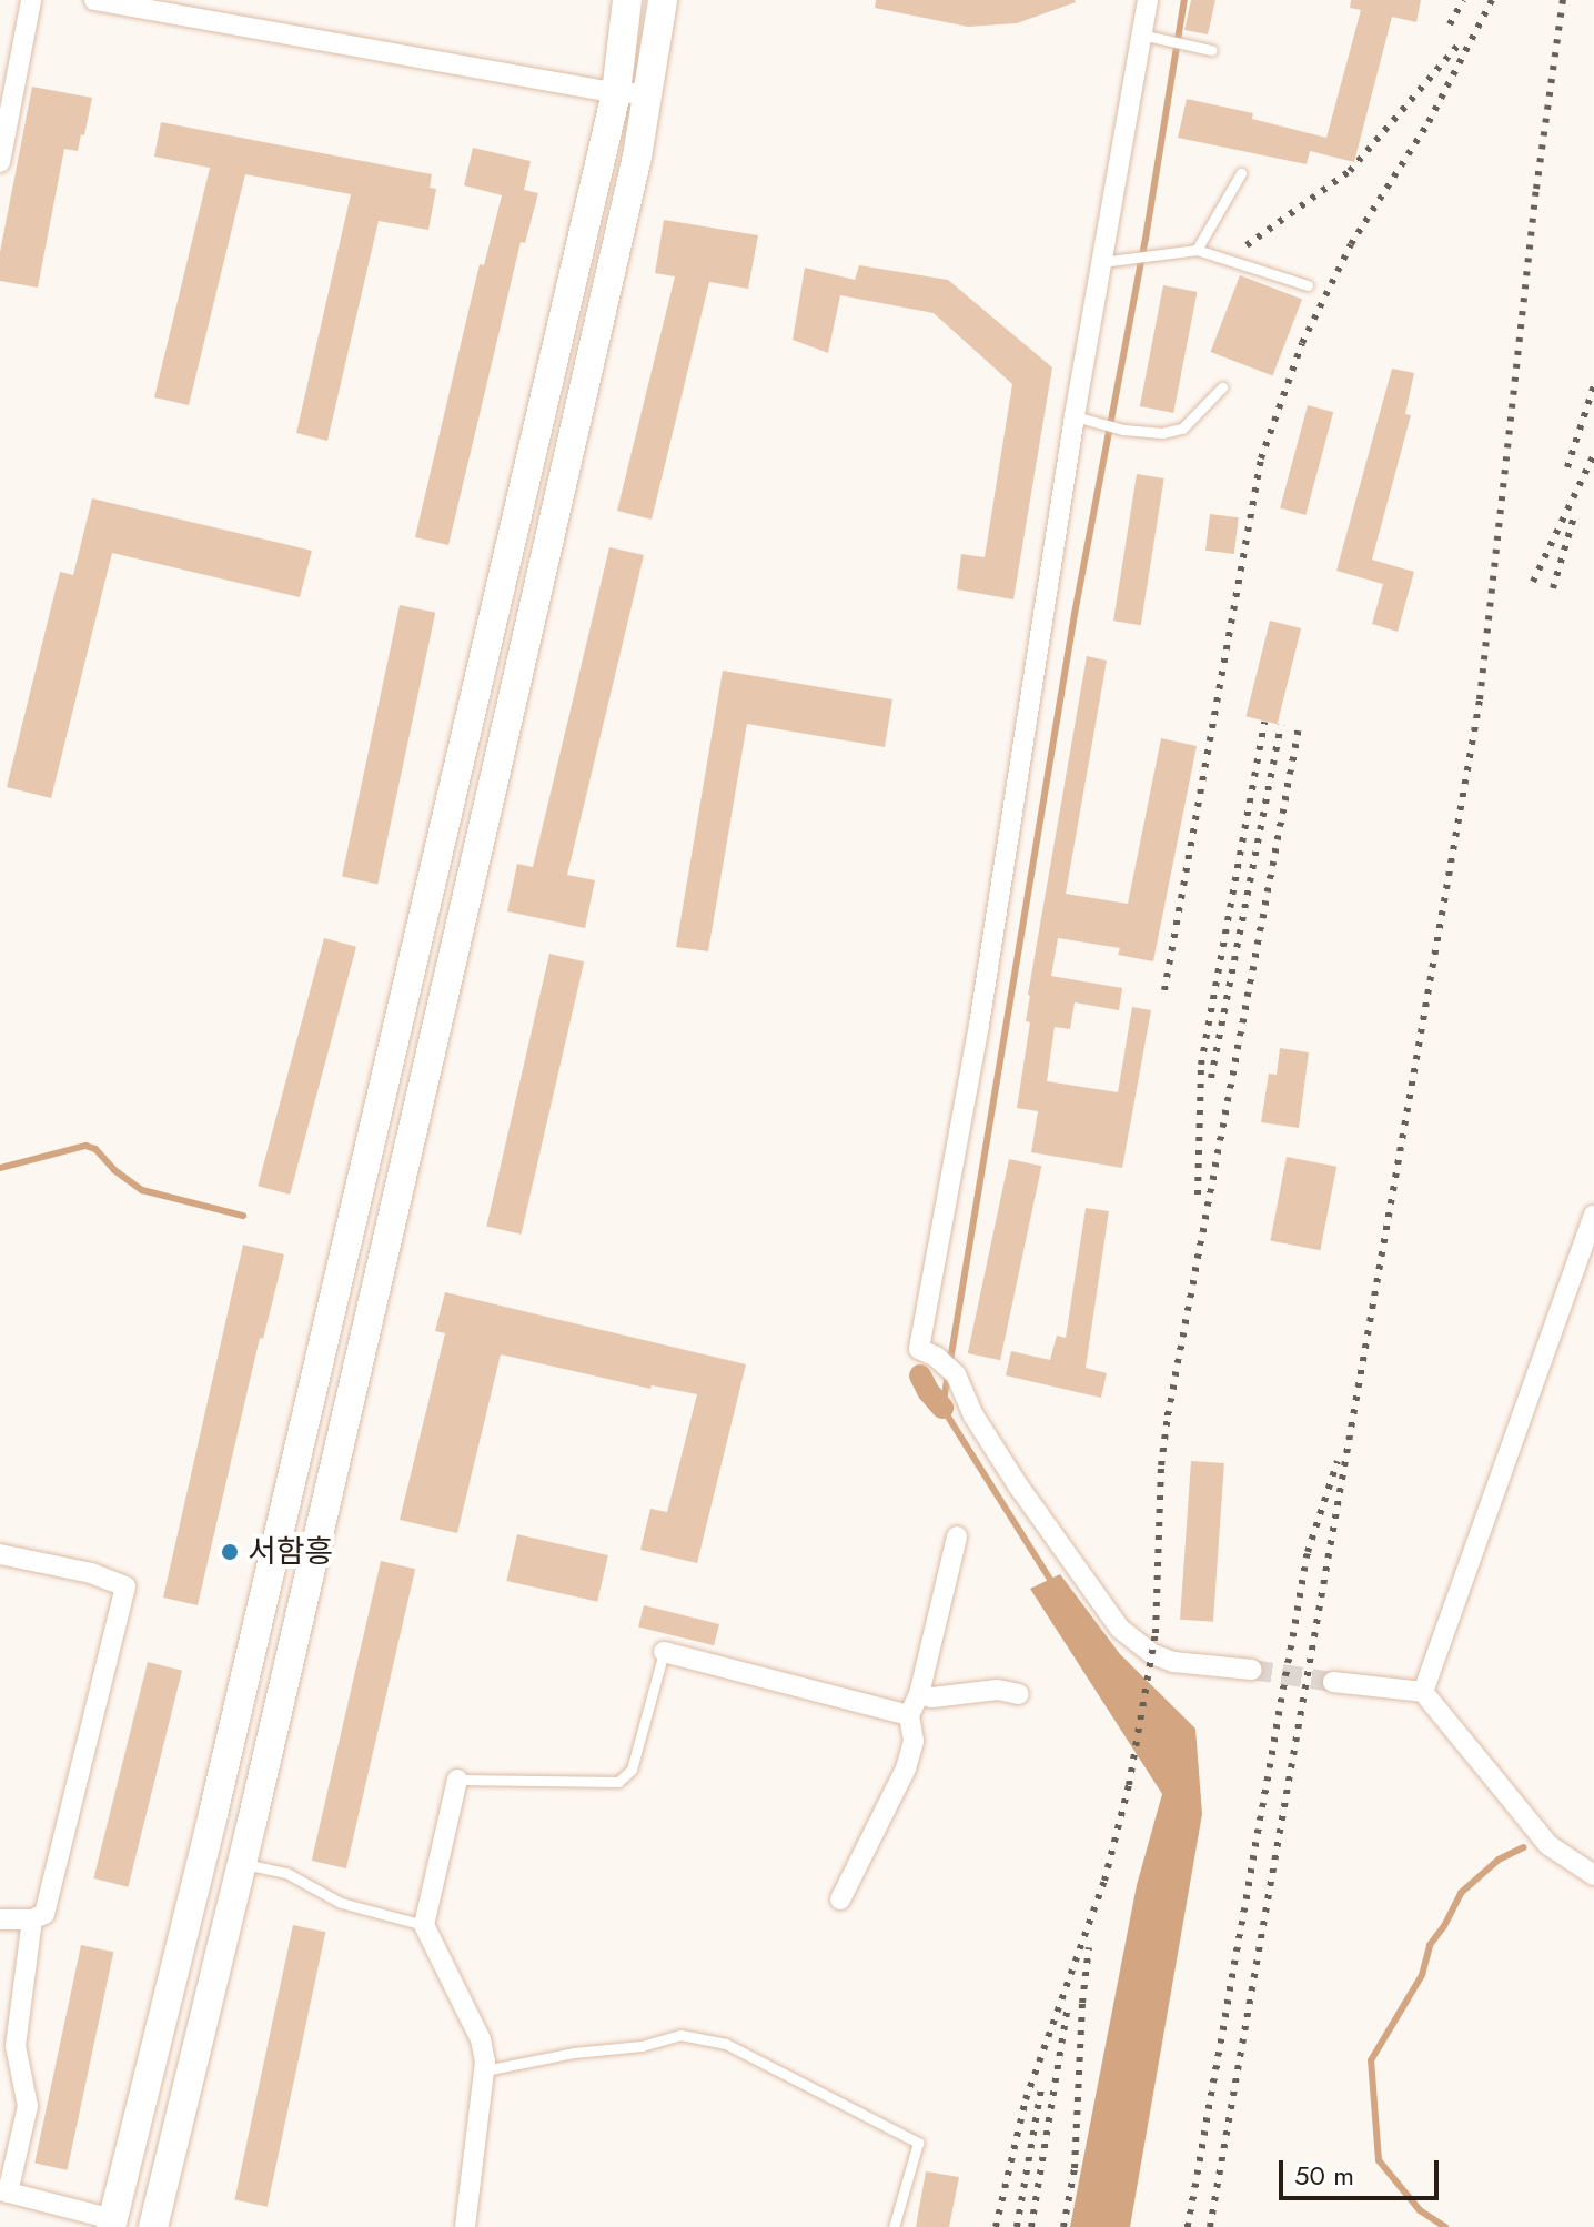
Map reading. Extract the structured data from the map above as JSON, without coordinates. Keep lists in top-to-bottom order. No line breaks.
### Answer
{"places":["서함흥"],"scale_bar":"50 m"}
